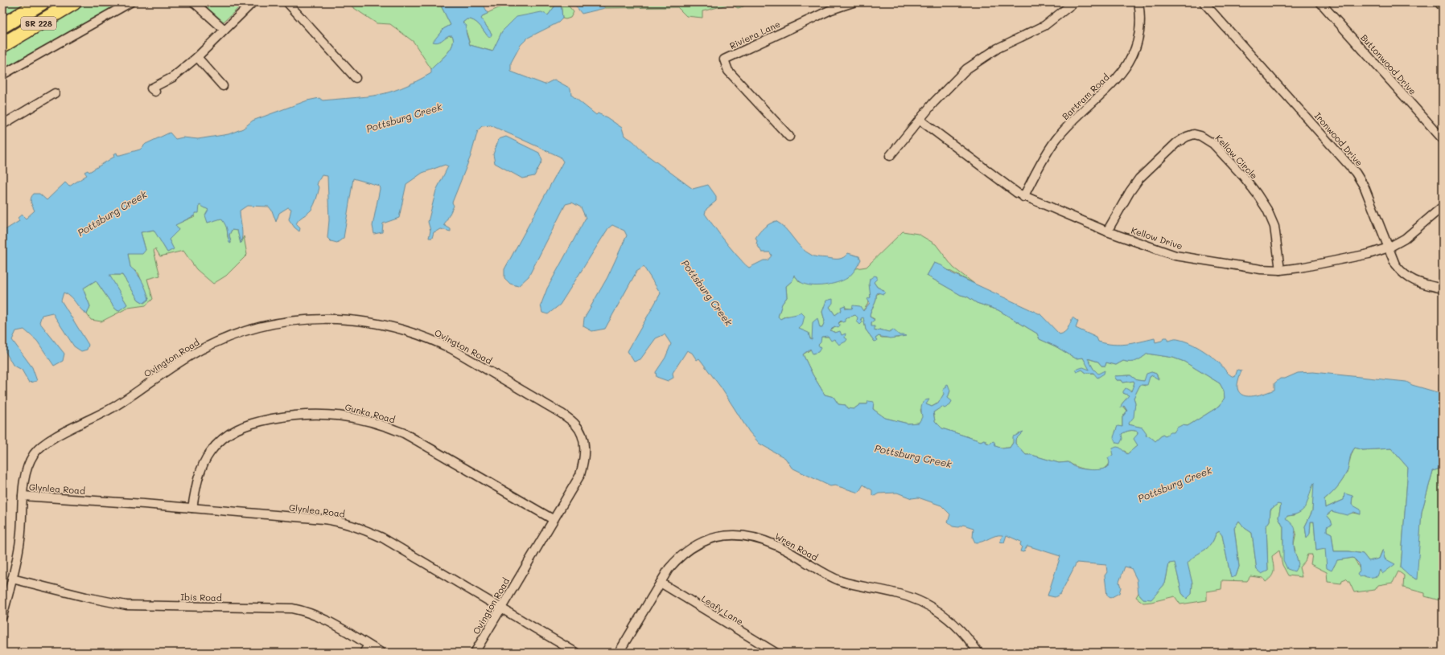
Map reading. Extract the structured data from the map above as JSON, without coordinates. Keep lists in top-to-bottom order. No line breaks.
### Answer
{"streets":{"highway":["SR 228"],"street":["Riviera Lane","Buttonwood Drive","Bartram Road","Ironwood Drive","Kellow Circle","Kellow Drive","Ovington Road","Gunka Road","Glynlea Road","Wren Road","Ibis Road","Leafy Lane"]},"crossings":[["Bartram Road","Kellow Drive"],["Ironwood Drive","Kellow Drive"],["Kellow Circle","Kellow Drive"],["Ovington Road","Gunka Road"],["Ovington Road","Glynlea Road"],["Ovington Road","Ibis Road"],["Gunka Road","Glynlea Road"],["Wren Road","Leafy Lane"]],"water":["Pottsburg Creek"]}
